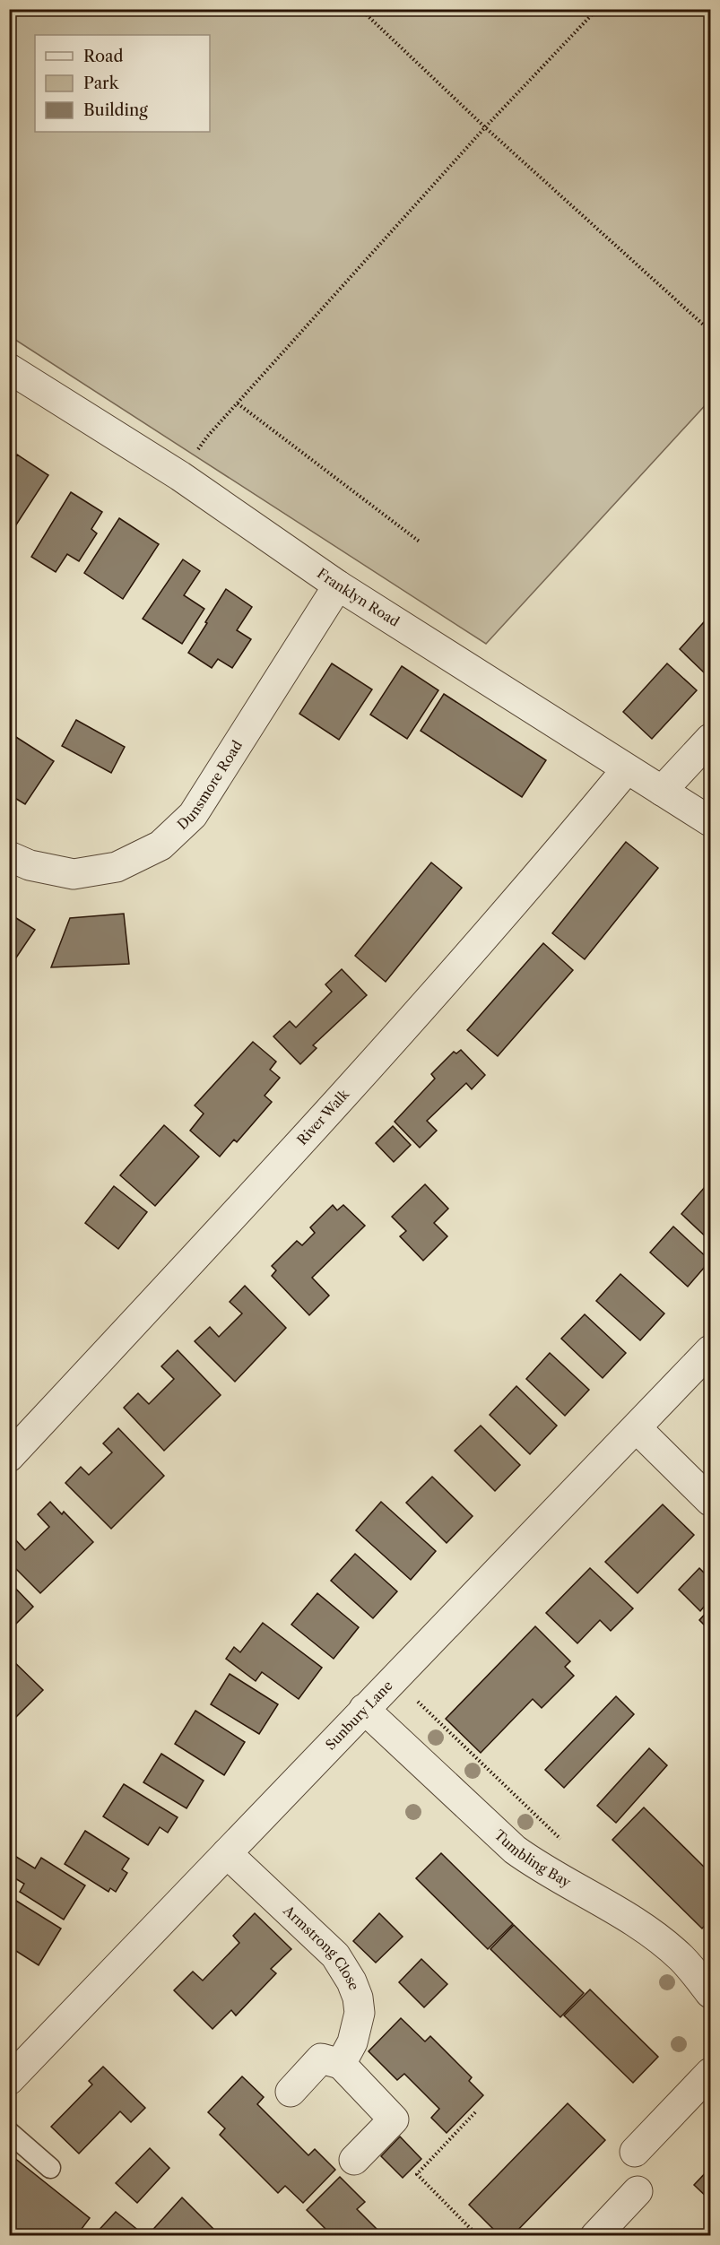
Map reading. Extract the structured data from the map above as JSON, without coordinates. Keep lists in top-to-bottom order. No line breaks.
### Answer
{"streets":{"street":["Franklyn Road","Dunsmore Road","River Walk","Sunbury Lane","Tumbling Bay","Armstrong Close"]},"crossings":[["Franklyn Road","Dunsmore Road"],["Franklyn Road","River Walk"],["Sunbury Lane","Tumbling Bay"],["Sunbury Lane","Armstrong Close"]],"legend":["Road","Park","Building"]}
